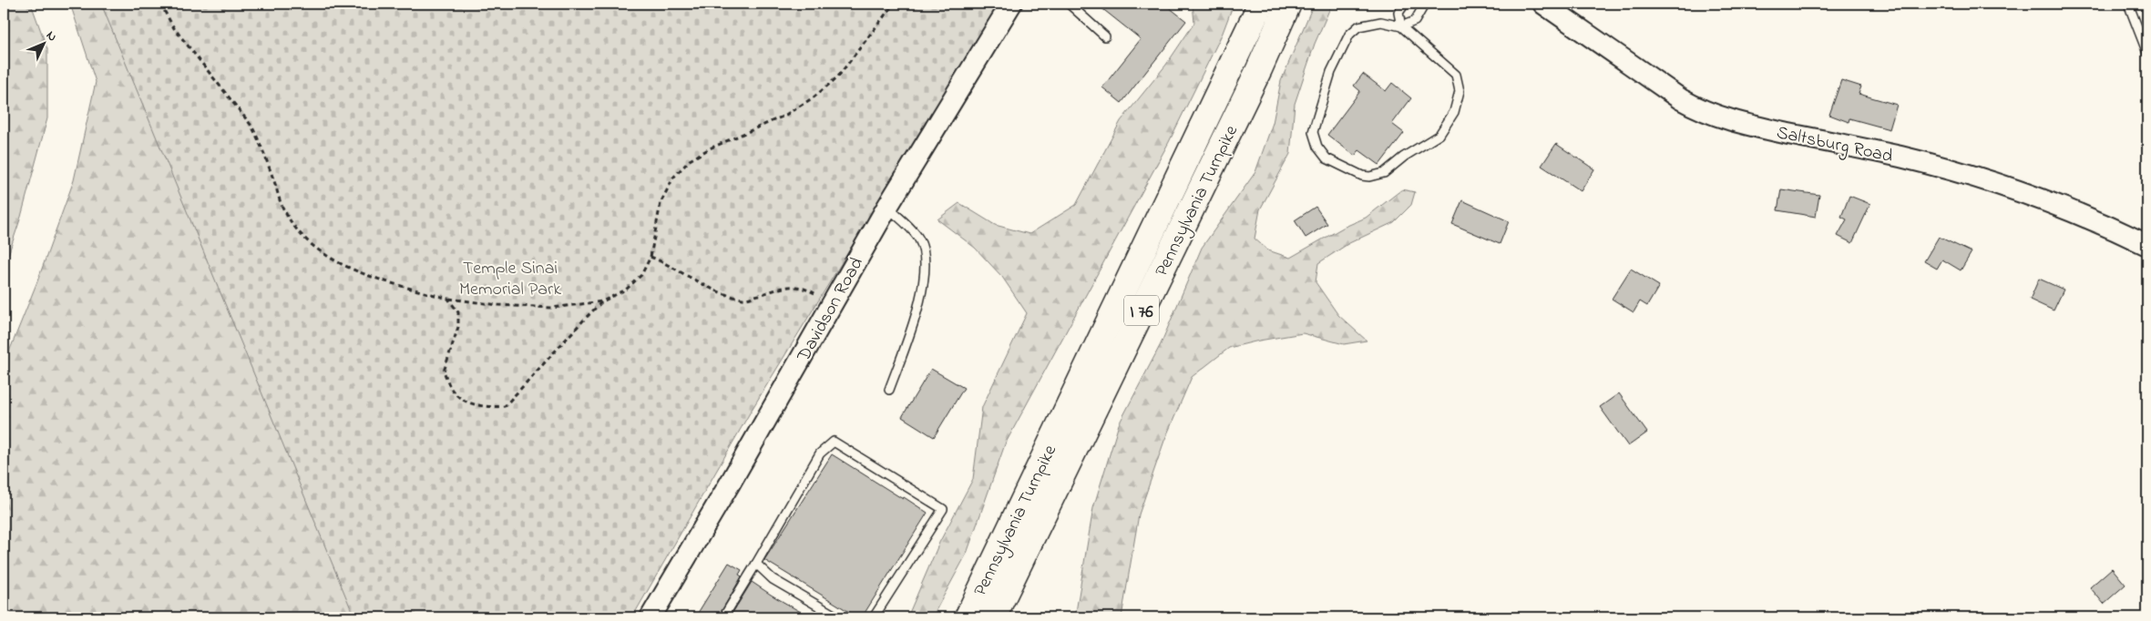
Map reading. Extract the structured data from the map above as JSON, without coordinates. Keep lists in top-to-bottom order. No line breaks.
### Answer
{"streets":{"highway":["Pennsylvania Turnpike","I 76"],"street":["Saltsburg Road","Davidson Road"]},"parks":["Temple Sinai Memorial Park"],"north":"top right"}
